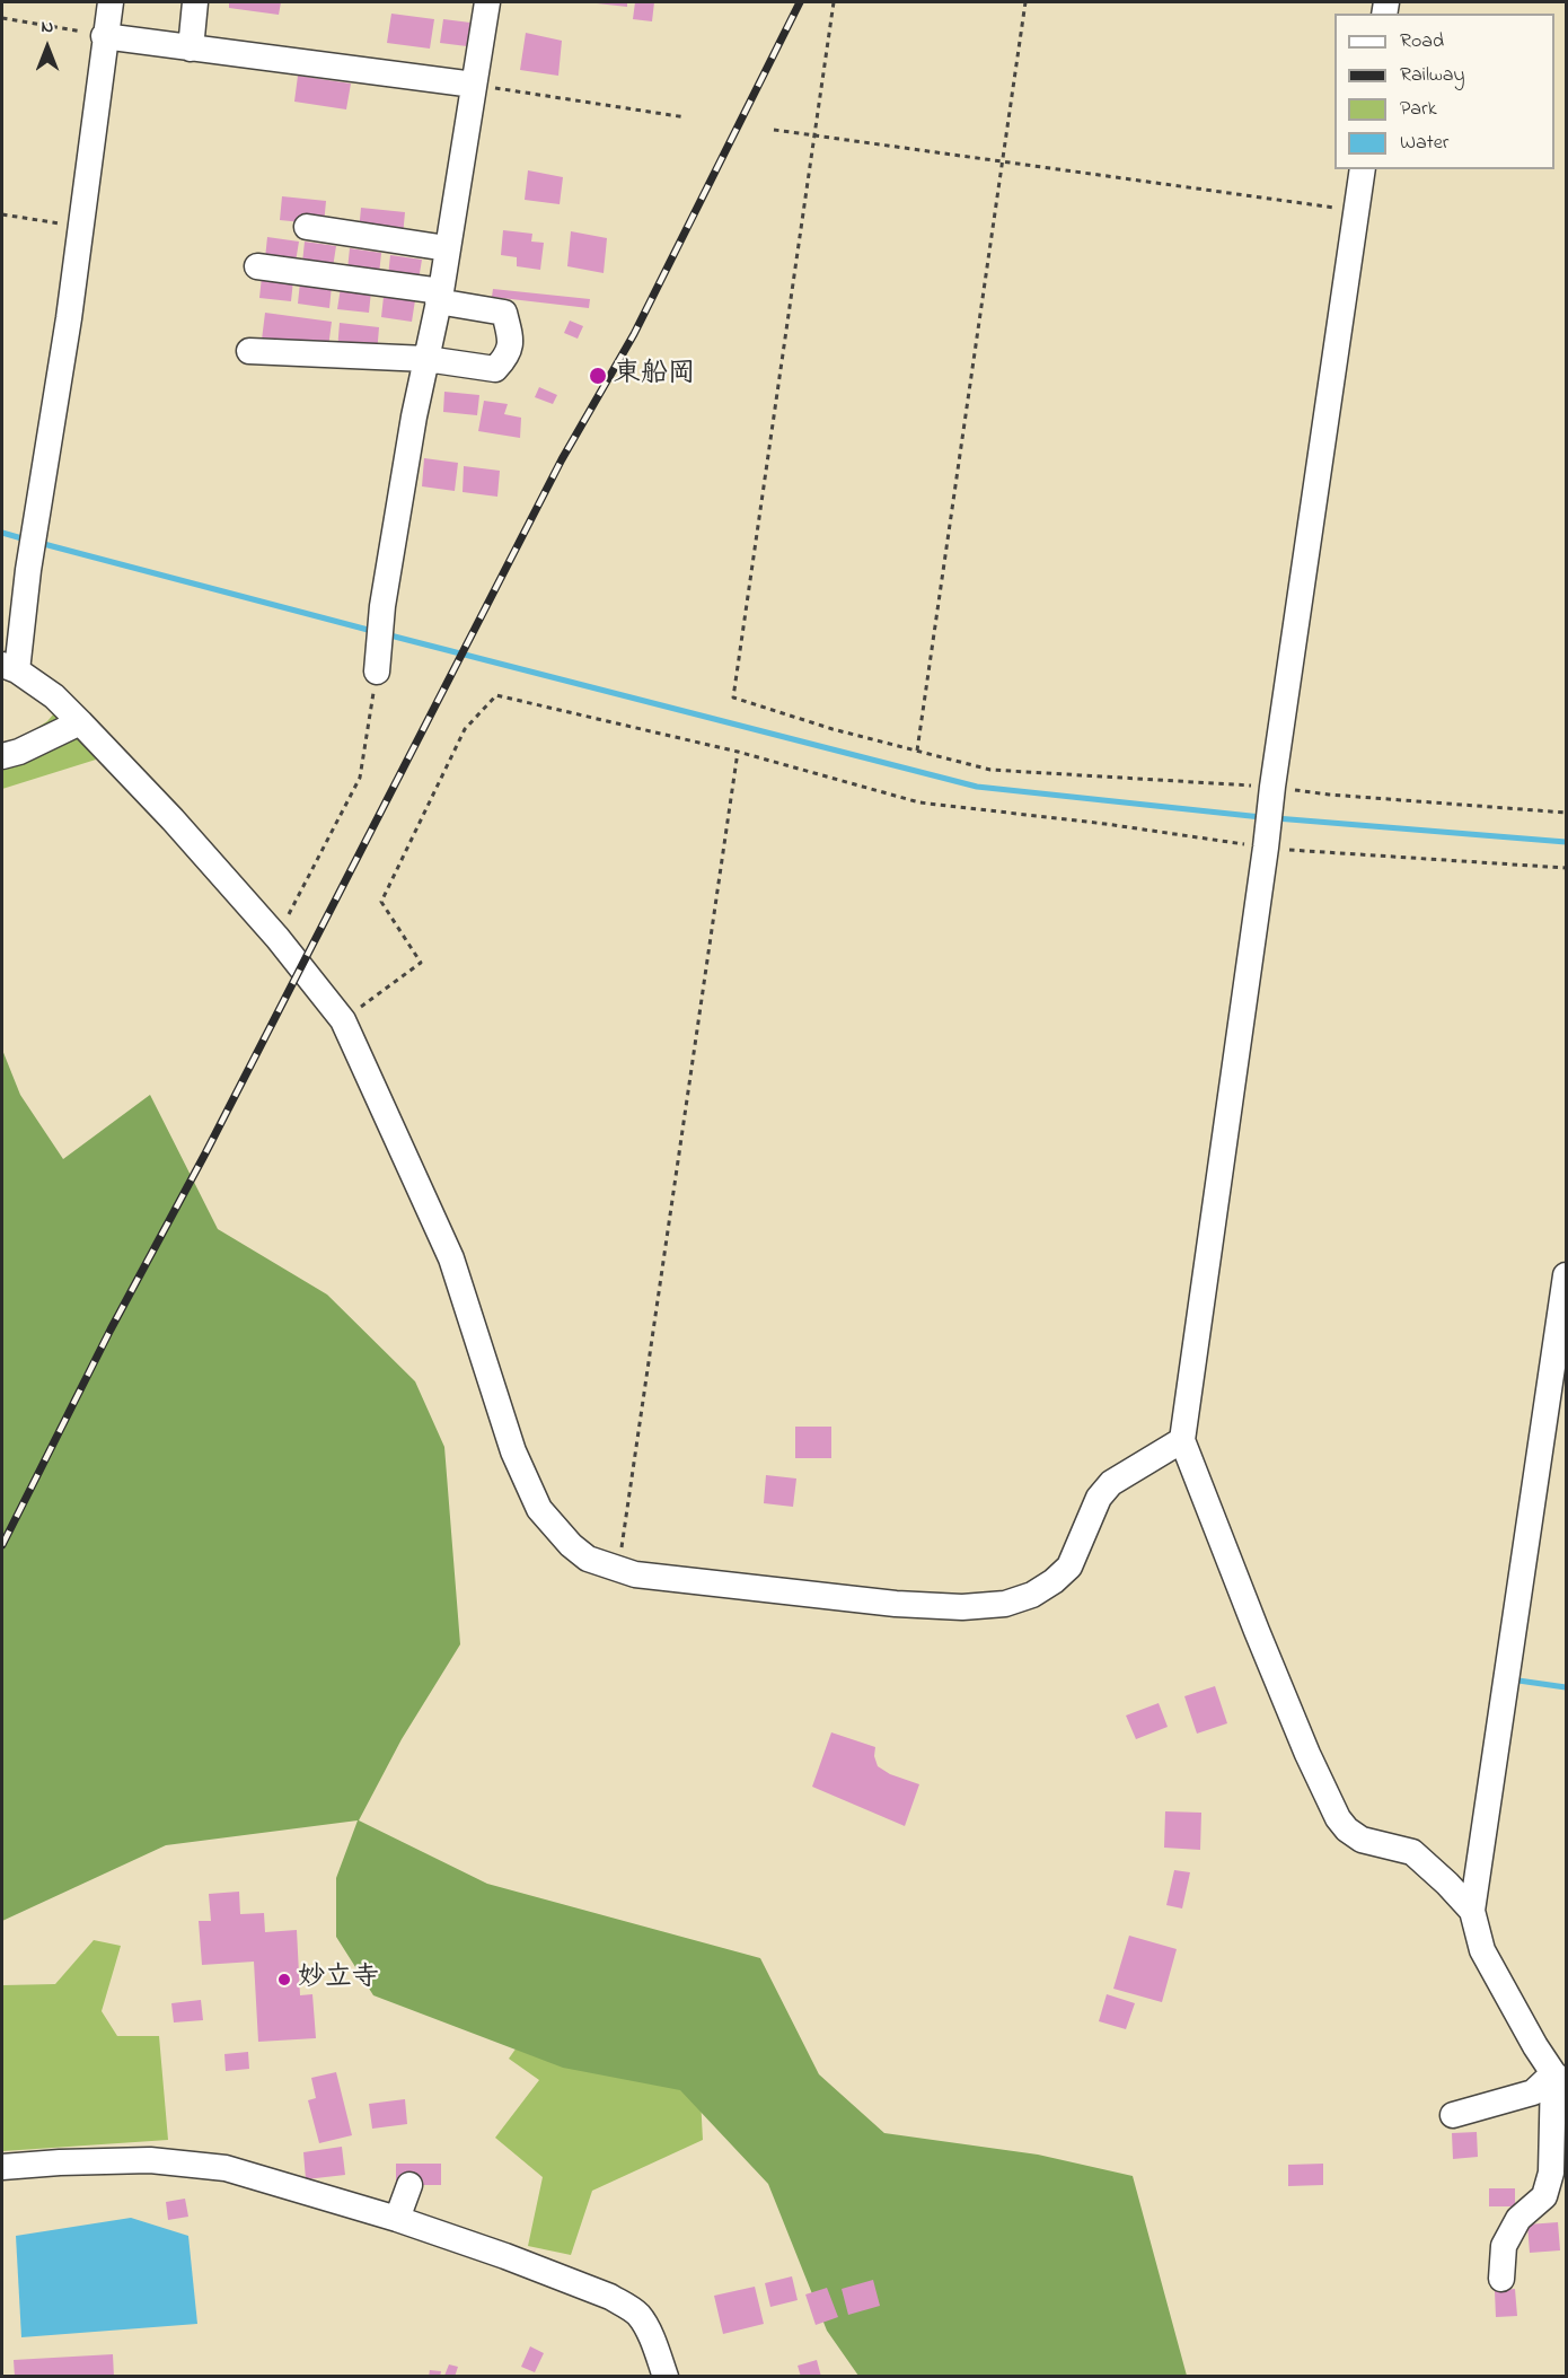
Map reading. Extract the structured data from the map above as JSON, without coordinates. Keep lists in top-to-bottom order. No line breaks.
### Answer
{"places":["東船岡","妙立寺"],"legend":["Road","Railway","Park","Water"],"north":"top"}
